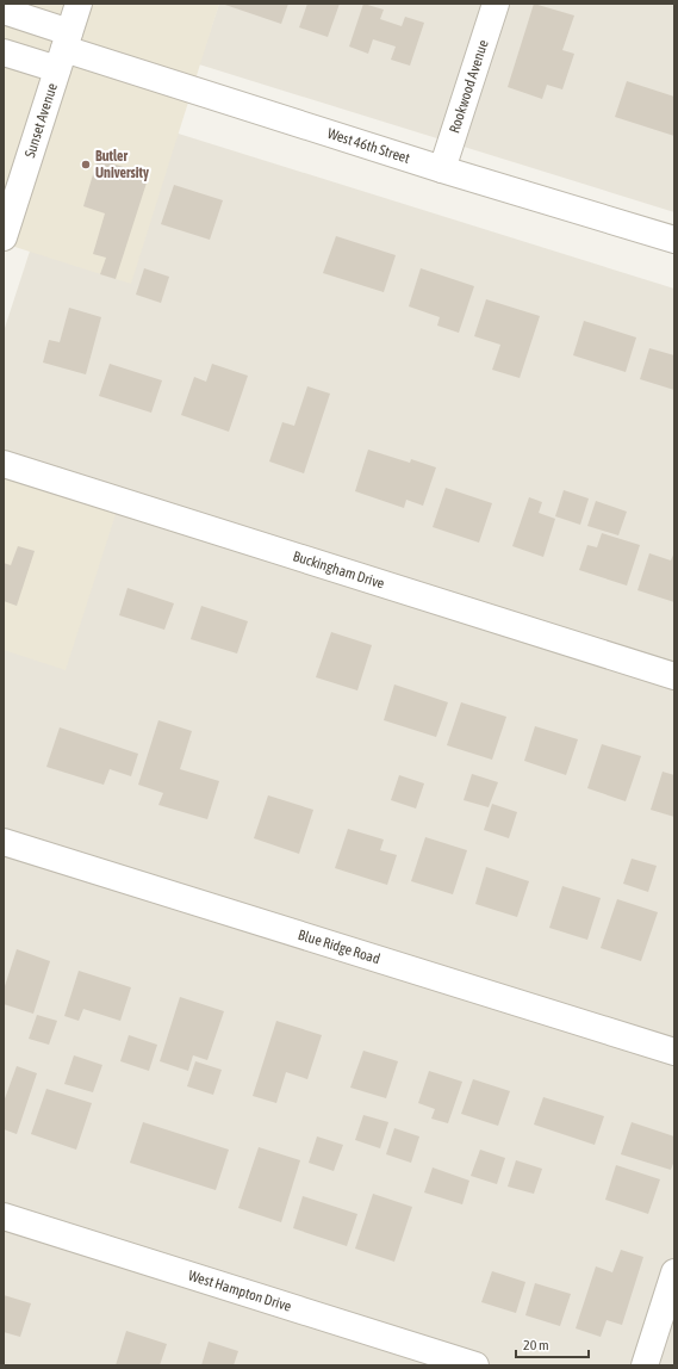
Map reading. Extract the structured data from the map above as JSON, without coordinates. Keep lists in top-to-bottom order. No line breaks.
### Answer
{"streets":{"street":["Rookwood Avenue","Sunset Avenue","West 46th Street","Buckingham Drive","Blue Ridge Road","West Hampton Drive"]},"crossings":[["Rookwood Avenue","West 46th Street"],["Sunset Avenue","West 46th Street"]],"places":["Butler University"],"scale_bar":"20 m"}
